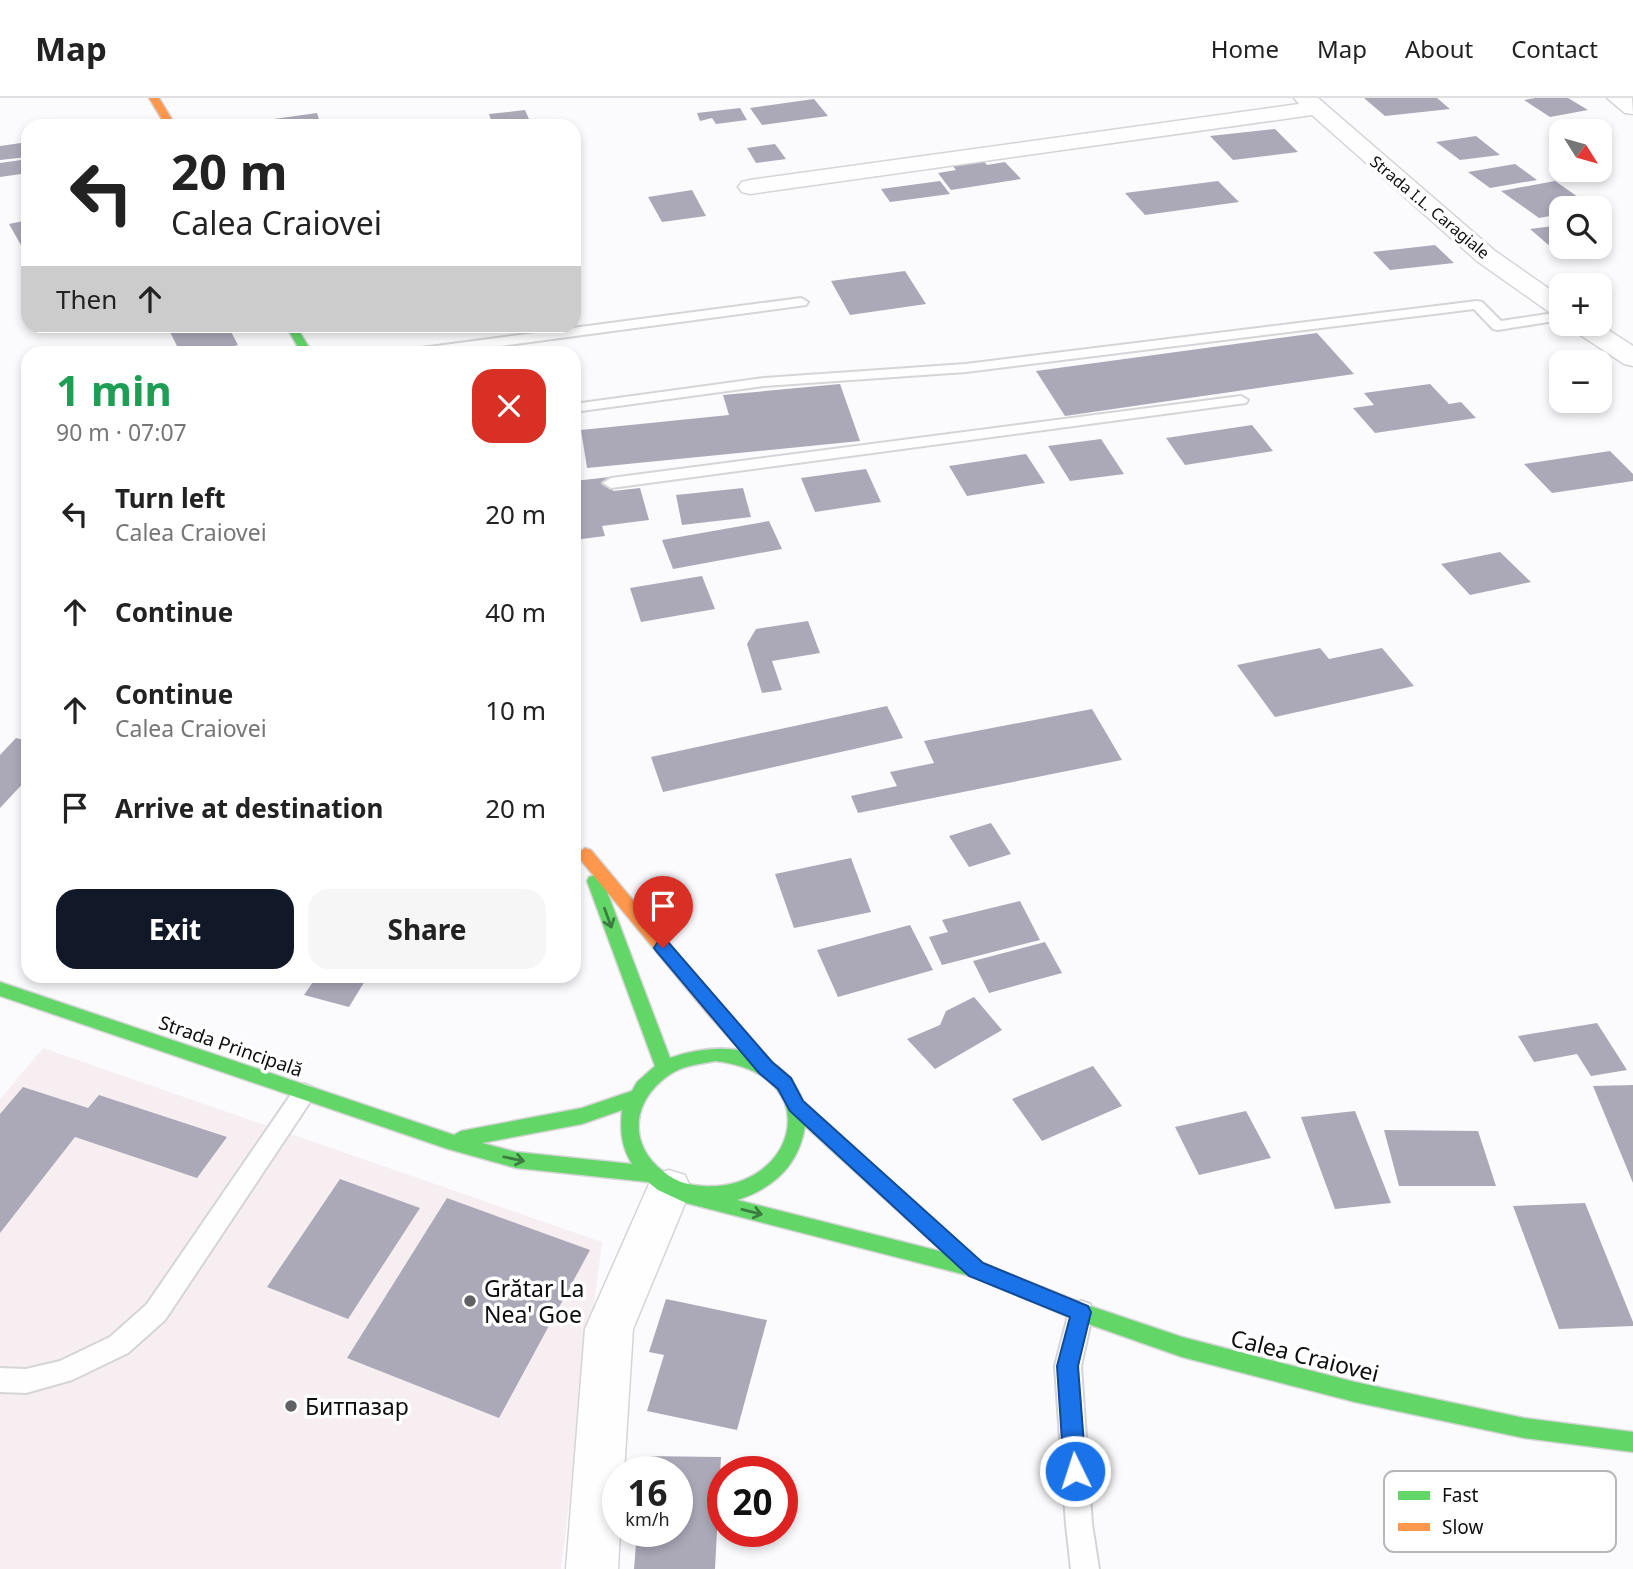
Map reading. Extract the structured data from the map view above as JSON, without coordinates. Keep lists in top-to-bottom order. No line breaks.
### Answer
{"streets":{"main road":["Strada Principală","Calea Craiovei"],"street":["Strada I.L. Caragiale"]},"crossings":[["Strada Principală","Calea Craiovei"]],"places":["Grătar La Nea' Goe","Битпазар"],"legend":["Fast","Slow"],"north":"bottom right","page":{"header":"Map","nav":["Home","Map","About","Contact"],"map_buttons":["+","−"],"turn":["20 m","Calea Craiovei"],"then":"Then","heading":["1 min","90 m · 07:07"],"list":[{"name":"Turn left","note":"Calea Craiovei","value":"20 m"},{"name":"Continue","value":"40 m"},{"name":"Continue","note":"Calea Craiovei","value":"10 m"},{"name":"Arrive at destination","value":"20 m"}],"buttons":["Exit","Share"],"speed":"16 km/h","limit":"20"}}
